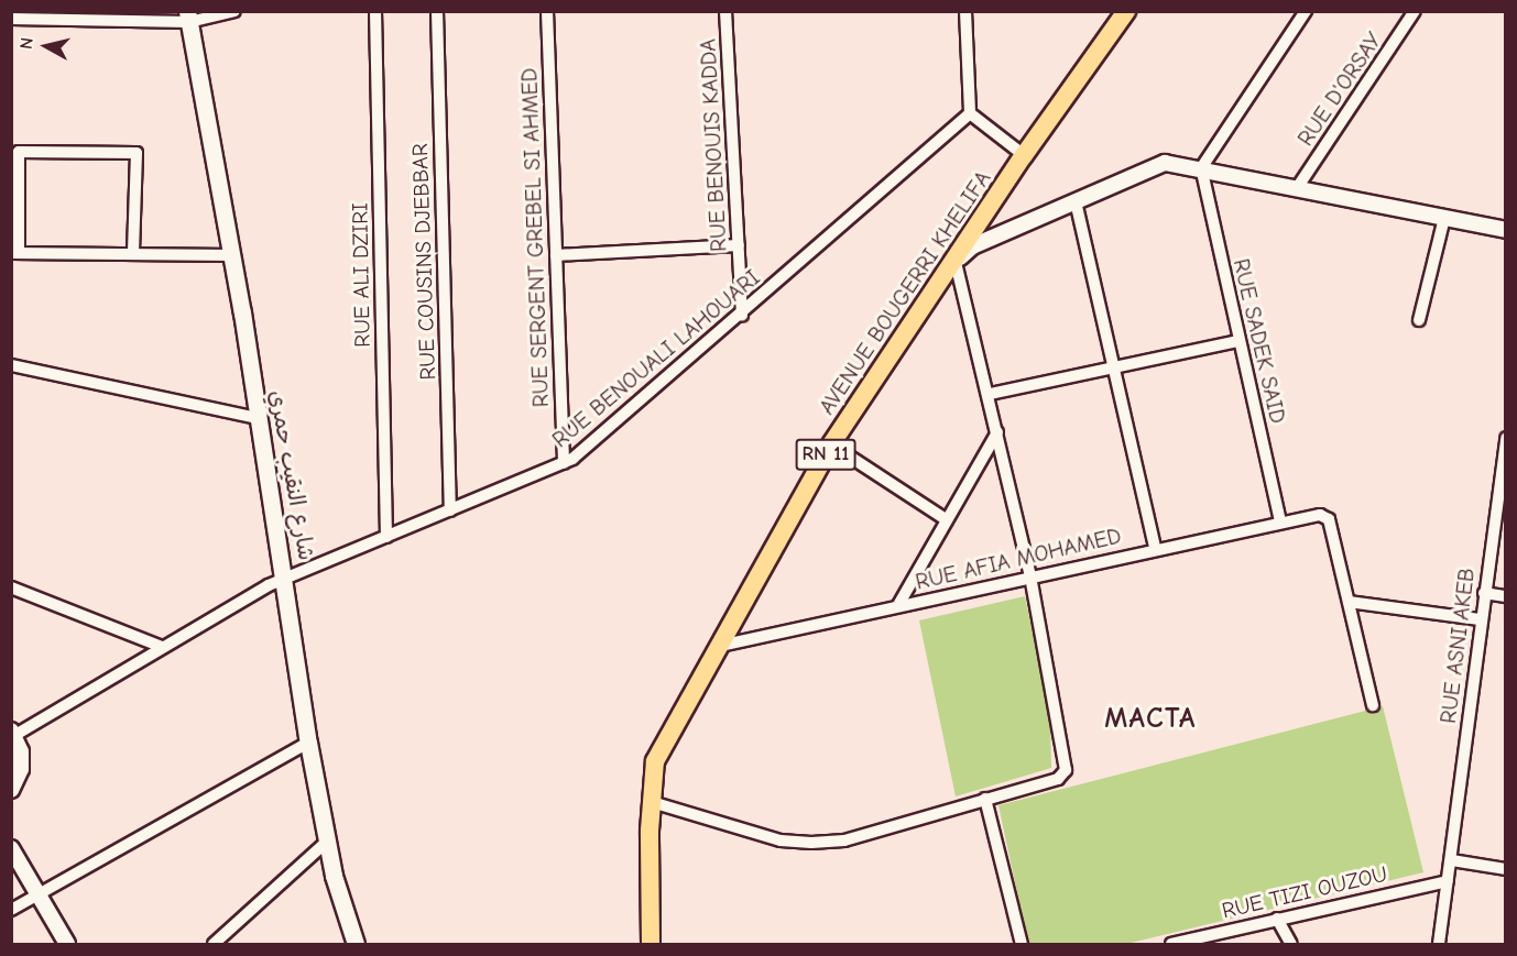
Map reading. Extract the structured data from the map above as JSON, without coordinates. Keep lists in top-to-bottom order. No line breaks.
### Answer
{"streets":{"main road":["AVENUE BOUGERRI KHELIFA","RN 11","شارع النقيب حمري"],"street":["RUE D'ORSAY","RUE BENOUIS KADDA","RUE SERGENT GREBEL SI AHMED","RUE COUSINS DJEBBAR","RUE ALI DZIRI","RUE SADEK SAID","RUE BENOUALI LAHOUARI","RUE AFIA MOHAMED","RUE ASNI AKEB","RUE TIZI OUZOU"]},"crossings":[["RUE BENOUIS KADDA","RUE BENOUALI LAHOUARI"],["RUE SERGENT GREBEL SI AHMED","RUE BENOUALI LAHOUARI"],["RUE COUSINS DJEBBAR","RUE BENOUALI LAHOUARI"],["RUE ALI DZIRI","RUE BENOUALI LAHOUARI"],["AVENUE BOUGERRI KHELIFA","RUE AFIA MOHAMED"],["RUE SADEK SAID","RUE AFIA MOHAMED"],["RUE BENOUALI LAHOUARI","شارع النقيب حمري"],["RUE ASNI AKEB","RUE TIZI OUZOU"]],"districts":["MACTA"],"north":"left"}
